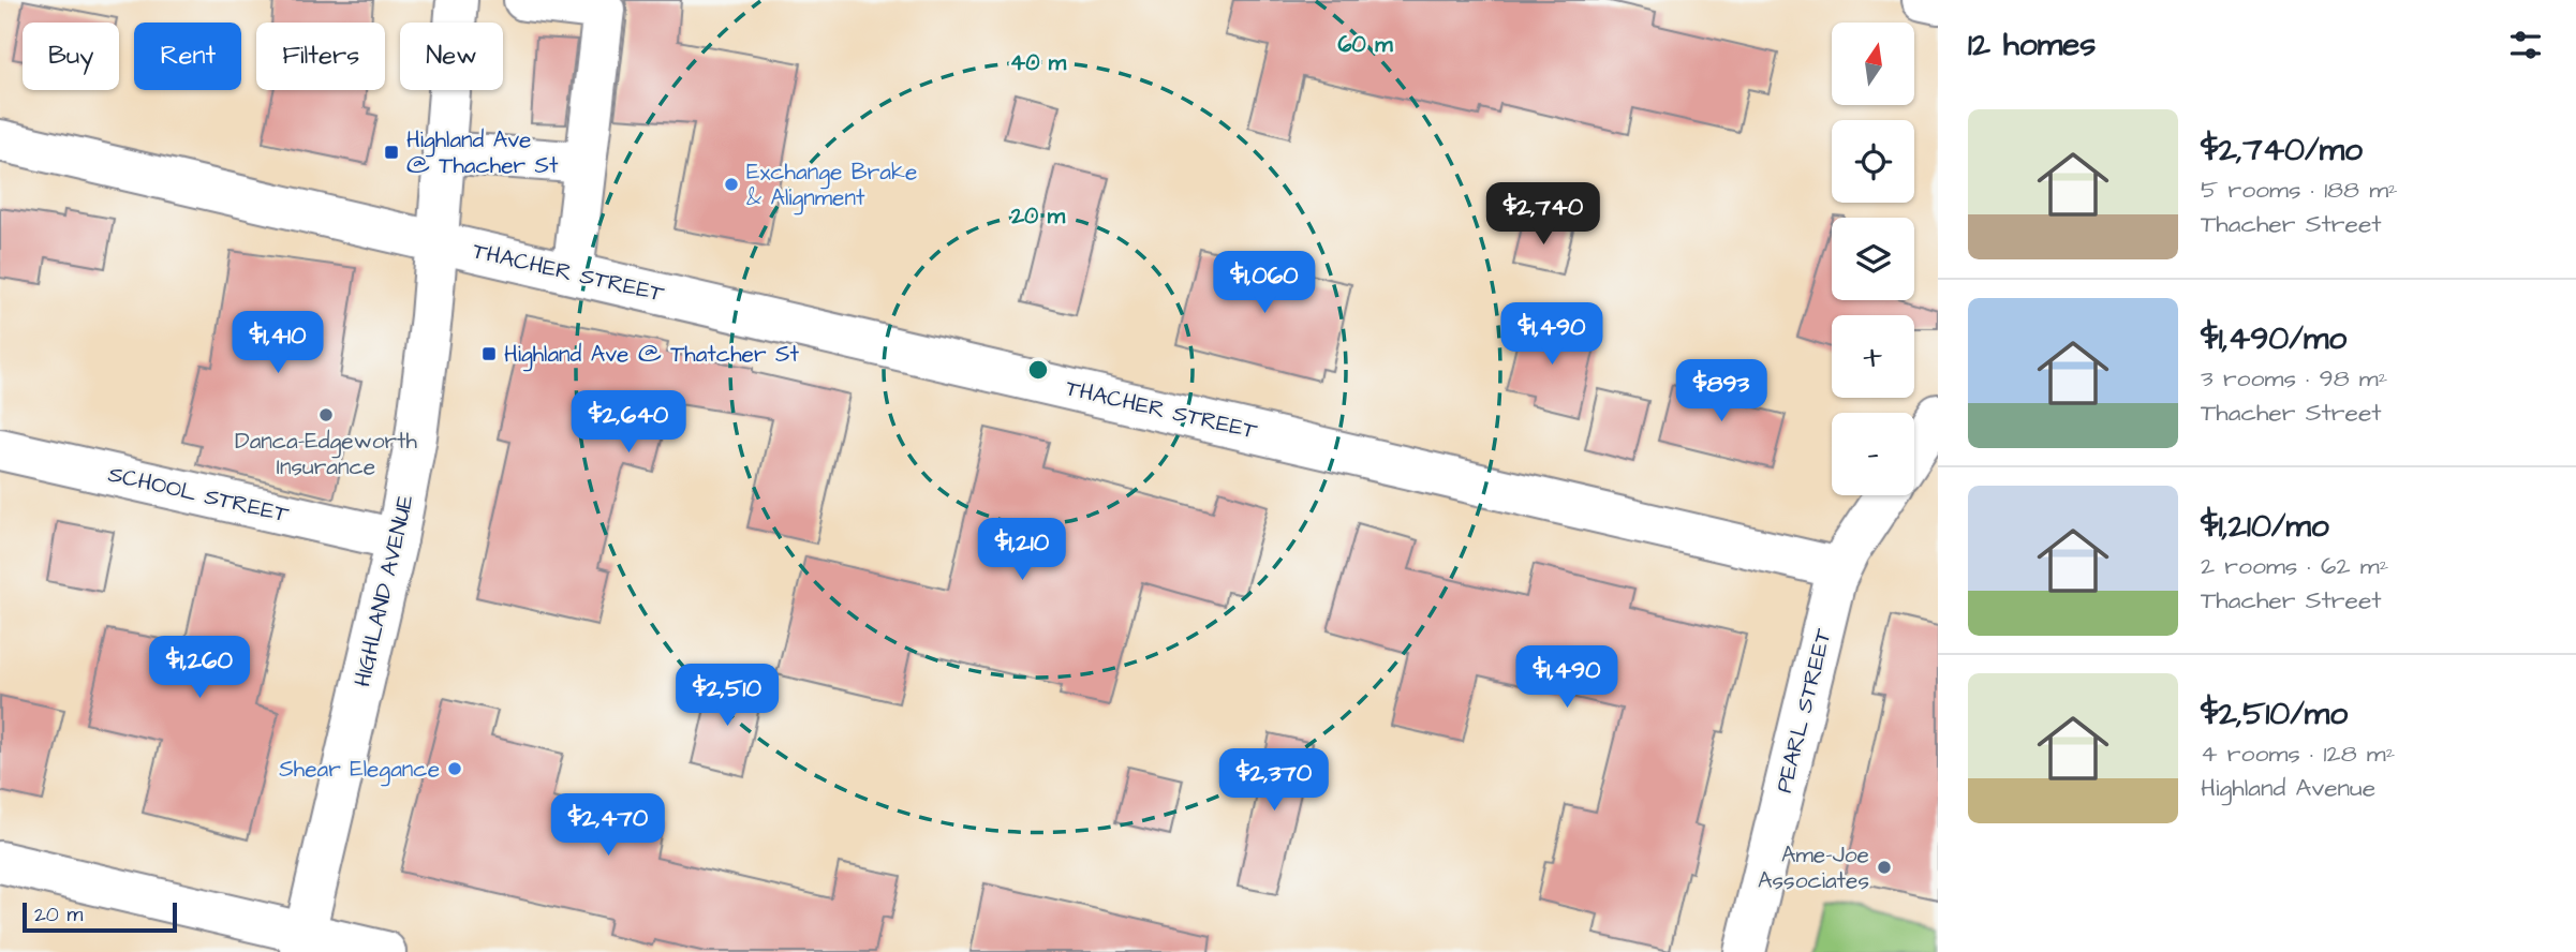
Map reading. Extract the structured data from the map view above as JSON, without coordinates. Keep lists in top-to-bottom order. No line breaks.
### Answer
{"streets":{"street":["THACHER STREET","SCHOOL STREET","HIGHLAND AVENUE","PEARL STREET"]},"crossings":[["THACHER STREET","HIGHLAND AVENUE"],["THACHER STREET","PEARL STREET"],["SCHOOL STREET","HIGHLAND AVENUE"]],"places":{"transit":["Highland Ave @ Thacher St","Highland Ave @ Thatcher St"],"other":["Exchange Brake & Alignment","Danca-Edgeworth Insurance","Shear Elegance","Ame-Joe Associates"]},"scale_bar":"20 m","north":"top","page":{"heading":"12 homes","map_buttons":["+","−"],"chip":["Buy","Rent","Filters","New"],"list":[{"name":"$2,740/mo","note":"5 rooms · 188 m² · Thacher Street"},{"name":"$1,490/mo","note":"3 rooms · 98 m² · Thacher Street"},{"name":"$1,210/mo","note":"2 rooms · 62 m² · Thacher Street"},{"name":"$2,510/mo","note":"4 rooms · 128 m² · Highland Avenue"}],"price":["$2,740","$1,060","$1,490","$1,410","$893","$2,640","$1,210","$1,260","$1,490","$2,510","$2,370","$2,470"],"scale":"20 m"},"rings":["60 m","40 m","20 m"]}
